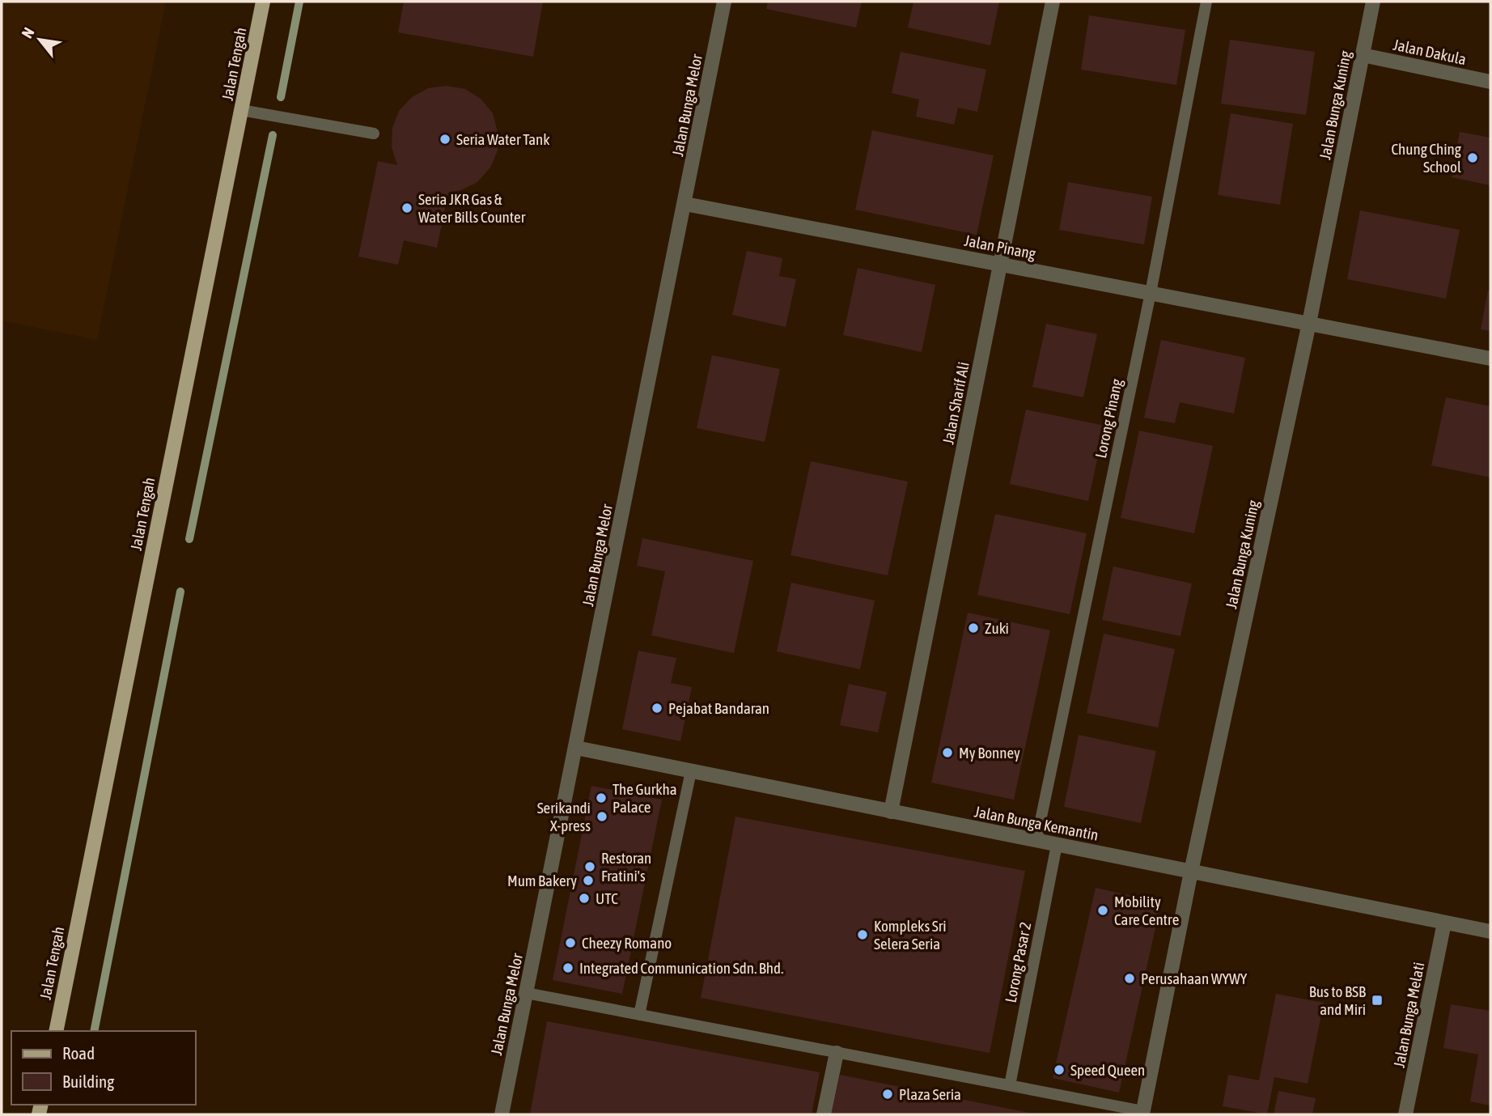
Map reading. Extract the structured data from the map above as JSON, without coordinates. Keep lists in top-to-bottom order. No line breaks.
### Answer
{"streets":{"main road":["Jalan Tengah"],"street":["Jalan Dakula","Jalan Bunga Melor","Jalan Bunga Kuning","Jalan Pinang","Jalan Sharif Ali","Jalan Bunga Kemantin","Jalan Bunga Melati"],"lane":["Lorong Pinang","Lorong Pasar 2"]},"crossings":[["Jalan Dakula","Jalan Bunga Kuning"],["Jalan Bunga Melor","Jalan Pinang"],["Jalan Bunga Melor","Jalan Bunga Kemantin"],["Jalan Bunga Kuning","Jalan Pinang"],["Jalan Bunga Kuning","Jalan Bunga Kemantin"],["Jalan Pinang","Jalan Sharif Ali"],["Jalan Pinang","Lorong Pinang"],["Jalan Sharif Ali","Jalan Bunga Kemantin"],["Lorong Pinang","Jalan Bunga Kemantin"],["Jalan Bunga Kemantin","Lorong Pasar 2"],["Jalan Bunga Kemantin","Jalan Bunga Melati"]],"places":{"other":["Seria Water Tank","Chung Ching School","Seria JKR Gas & Water Bills Counter","Zuki","Pejabat Bandaran","My Bonney","The Gurkha Palace","Serikandi X-press","Restoran Fratini's","Mum Bakery","UTC","Mobility Care Centre","Kompleks Sri Selera Seria","Cheezy Romano","Integrated Communication Sdn. Bhd.","Perusahaan WYWY","Speed Queen","Plaza Seria"],"transit":["Bus to BSB and Miri"]},"legend":["Road","Building"],"north":"top left"}
